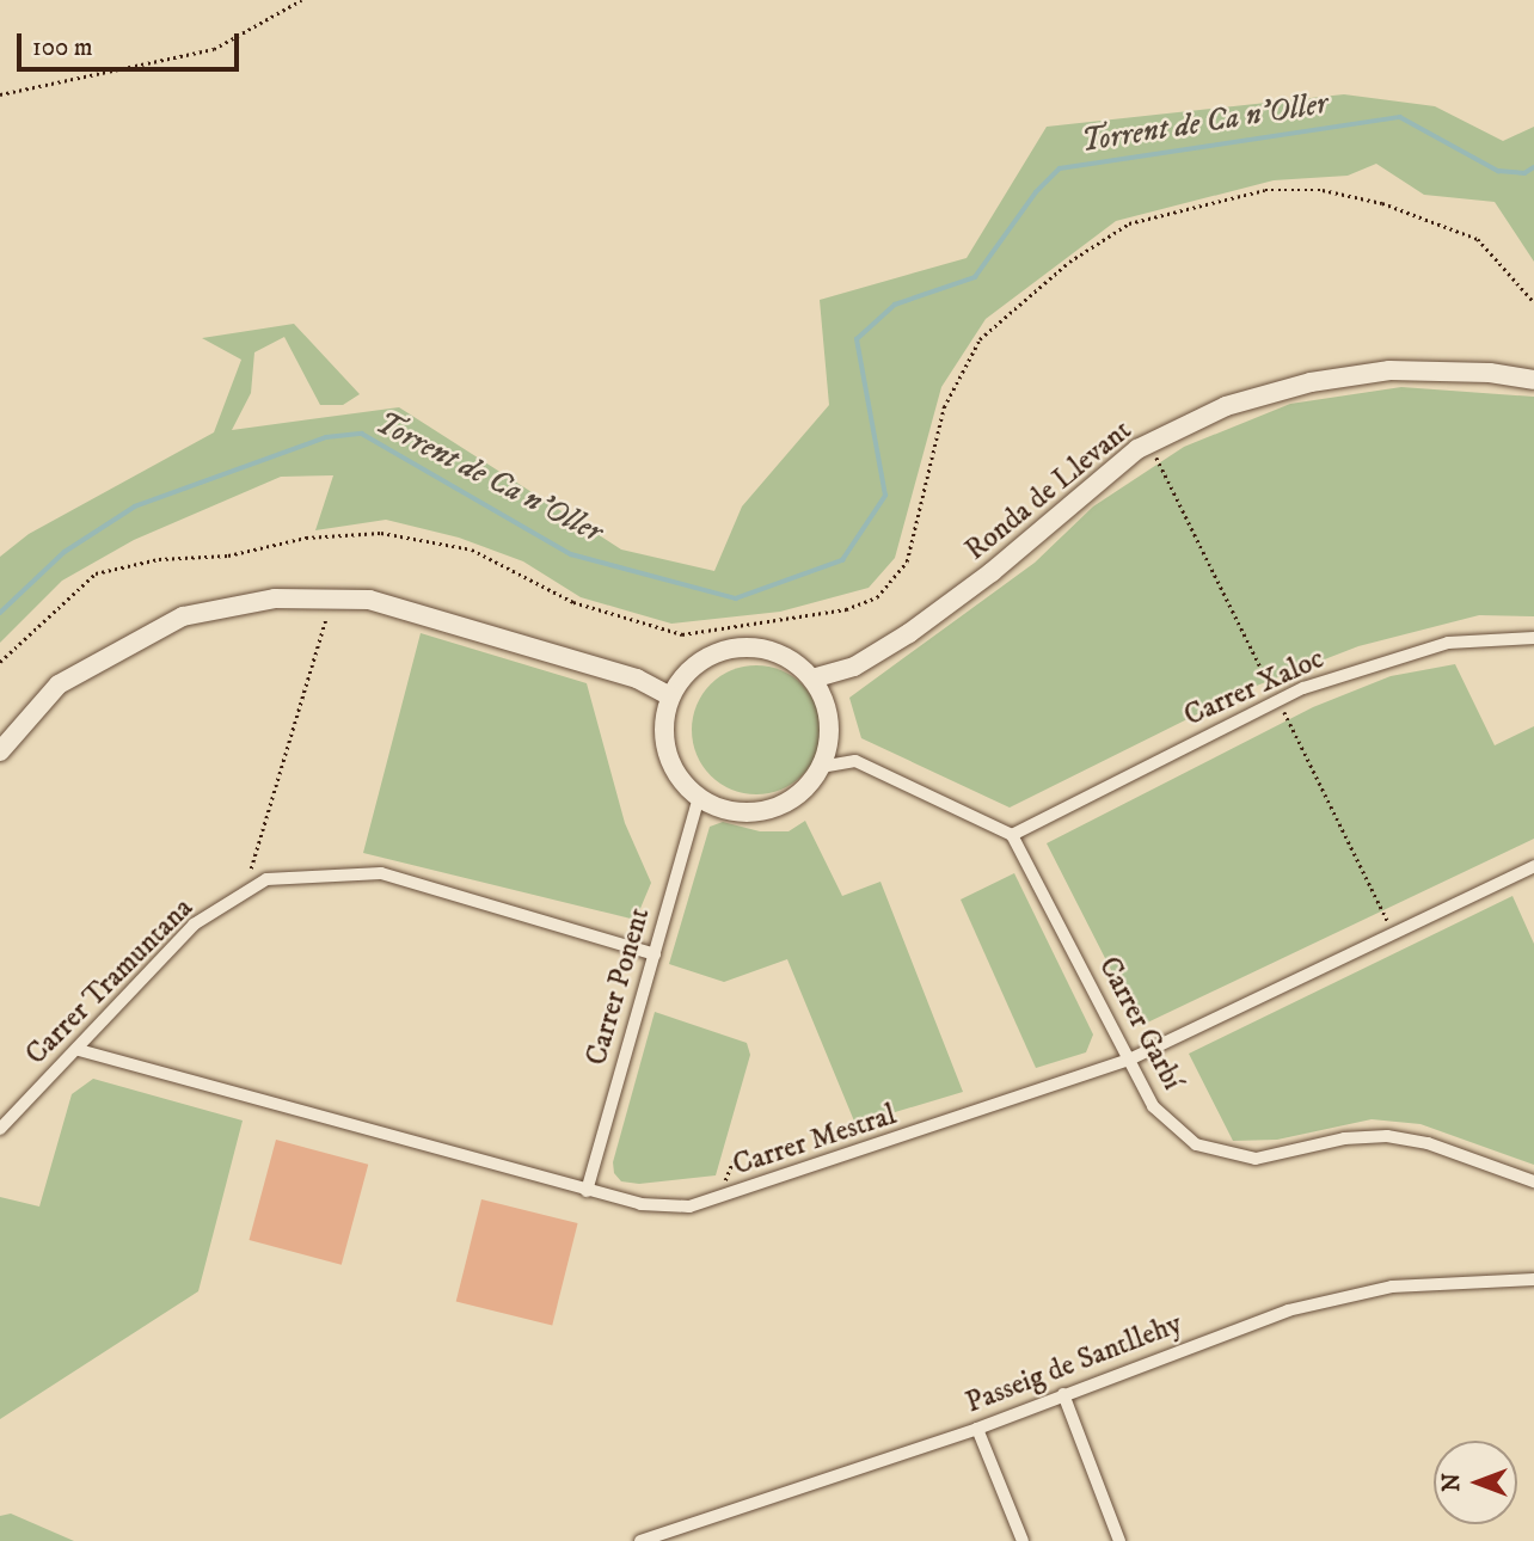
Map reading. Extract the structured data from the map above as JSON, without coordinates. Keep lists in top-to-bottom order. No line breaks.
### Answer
{"streets":{"main road":["Ronda de Llevant"],"street":["Carrer Xaloc","Carrer Tramuntana","Carrer Ponent","Carrer Garbí","Carrer Mestral","Passeig de Santllehy"]},"crossings":[["Ronda de Llevant","Carrer Ponent"],["Carrer Xaloc","Carrer Garbí"],["Carrer Tramuntana","Carrer Ponent"],["Carrer Tramuntana","Carrer Mestral"],["Carrer Ponent","Carrer Mestral"],["Carrer Garbí","Carrer Mestral"]],"water":["Torrent de Ca n'Oller"],"scale_bar":"100 m","north":"left"}
